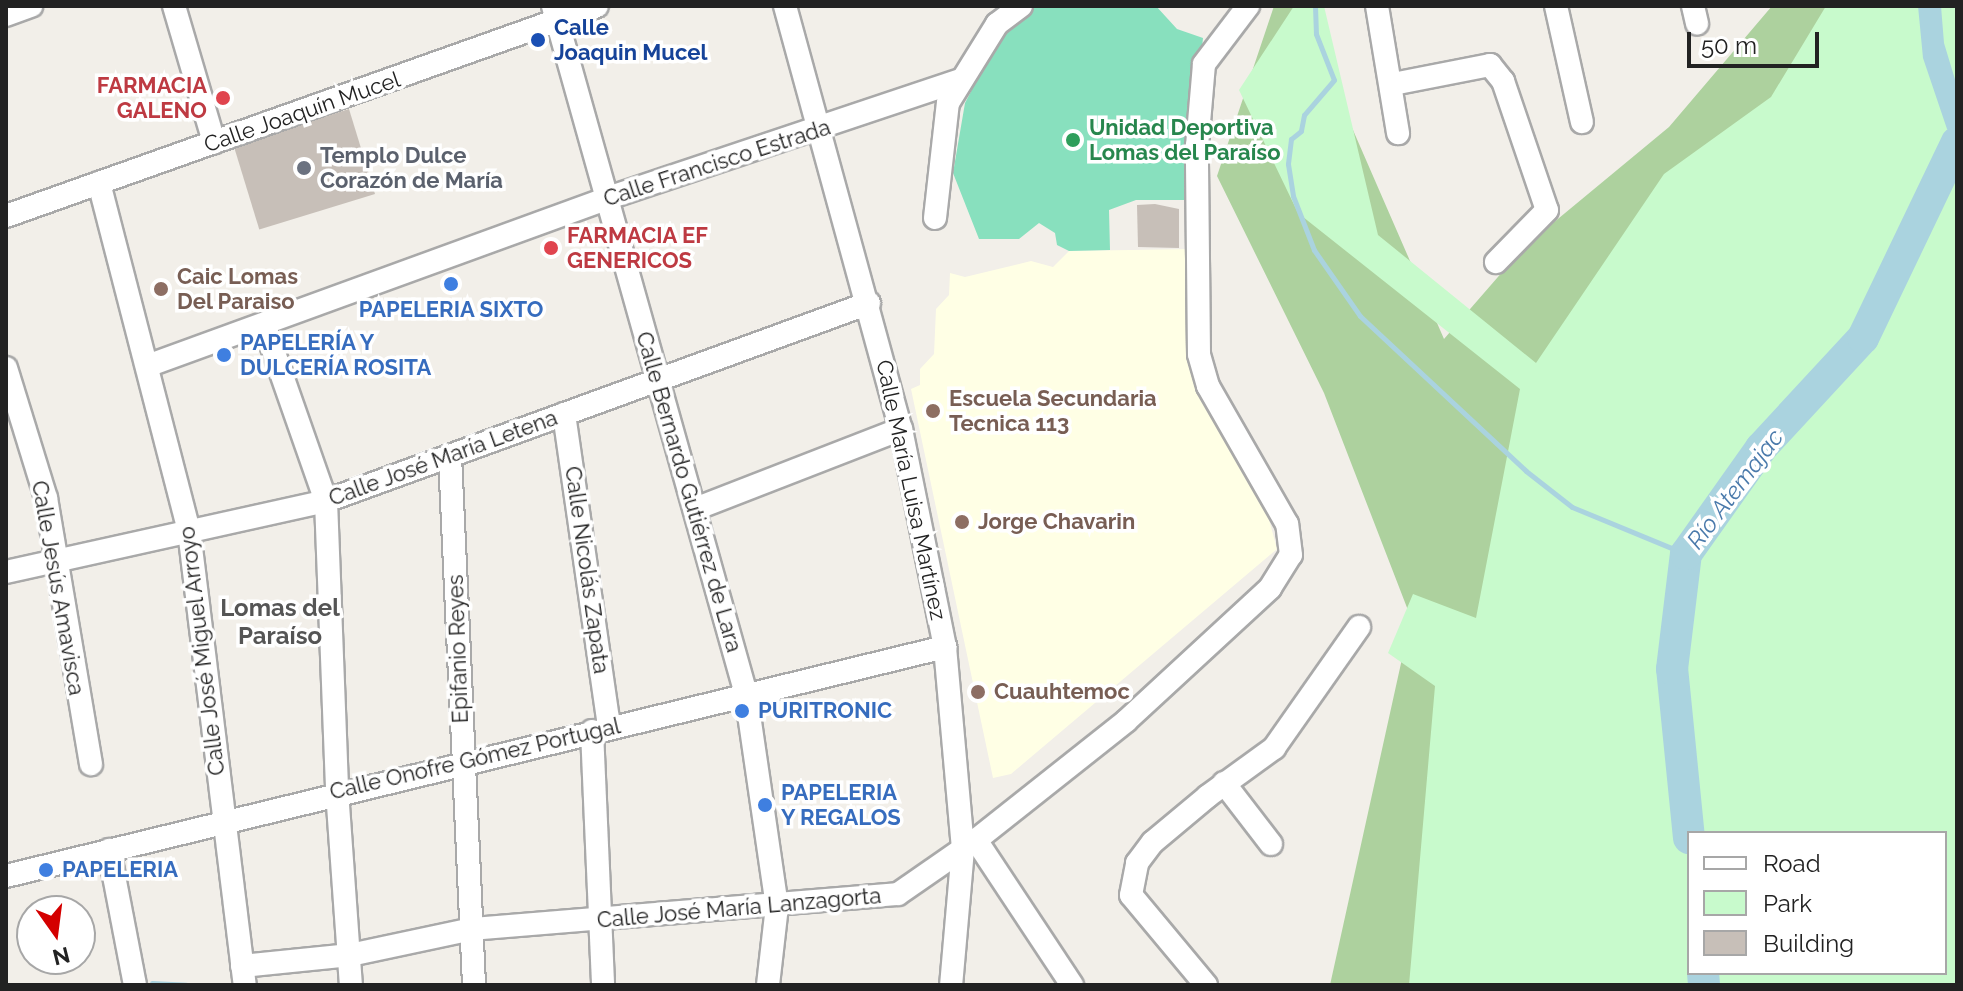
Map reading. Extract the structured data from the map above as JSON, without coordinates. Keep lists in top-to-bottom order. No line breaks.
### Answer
{"streets":{"street":["Calle Joaquín Mucel","Calle Francisco Estrada","Calle José María Letena","Calle María Luisa Martínez","Calle Bernardo Gutiérrez de Lara","Calle Nicolás Zapata","Calle Jesús Amavisca","Epifanio Reyes","Calle José Miguel Arroyo","Calle Onofre Gómez Portugal","Calle José María Lanzagorta"]},"crossings":[["Calle Joaquín Mucel","Calle Bernardo Gutiérrez de Lara"],["Calle Joaquín Mucel","Calle José Miguel Arroyo"],["Calle Francisco Estrada","Calle María Luisa Martínez"],["Calle Francisco Estrada","Calle Bernardo Gutiérrez de Lara"],["Calle Francisco Estrada","Calle José Miguel Arroyo"],["Calle José María Letena","Calle María Luisa Martínez"],["Calle José María Letena","Calle Bernardo Gutiérrez de Lara"],["Calle José María Letena","Calle Nicolás Zapata"],["Calle José María Letena","Calle Jesús Amavisca"],["Calle José María Letena","Epifanio Reyes"],["Calle José María Letena","Calle José Miguel Arroyo"],["Calle María Luisa Martínez","Calle Onofre Gómez Portugal"],["Calle María Luisa Martínez","Calle José María Lanzagorta"],["Calle Bernardo Gutiérrez de Lara","Calle Onofre Gómez Portugal"],["Calle Bernardo Gutiérrez de Lara","Calle José María Lanzagorta"],["Calle Nicolás Zapata","Calle Onofre Gómez Portugal"],["Calle Nicolás Zapata","Calle José María Lanzagorta"],["Epifanio Reyes","Calle Onofre Gómez Portugal"],["Epifanio Reyes","Calle José María Lanzagorta"],["Calle José Miguel Arroyo","Calle Onofre Gómez Portugal"],["Calle José Miguel Arroyo","Calle José María Lanzagorta"]],"districts":["Lomas del Paraíso"],"water":["Río Atemajac"],"places":["Calle Joaquin Mucel","FARMACIA GALENO","Unidad Deportiva Lomas del Paraíso","Templo Dulce Corazón de María","FARMACIA EF GENERICOS","PAPELERIA SIXTO","Caic Lomas Del Paraiso","PAPELERÍA Y DULCERÍA ROSITA","Escuela Secundaria Tecnica 113","Jorge Chavarin","Cuauhtemoc","PURITRONIC","PAPELERIA Y REGALOS","PAPELERIA"],"legend":["Road","Park","Building"],"scale_bar":"50 m","north":"bottom"}
